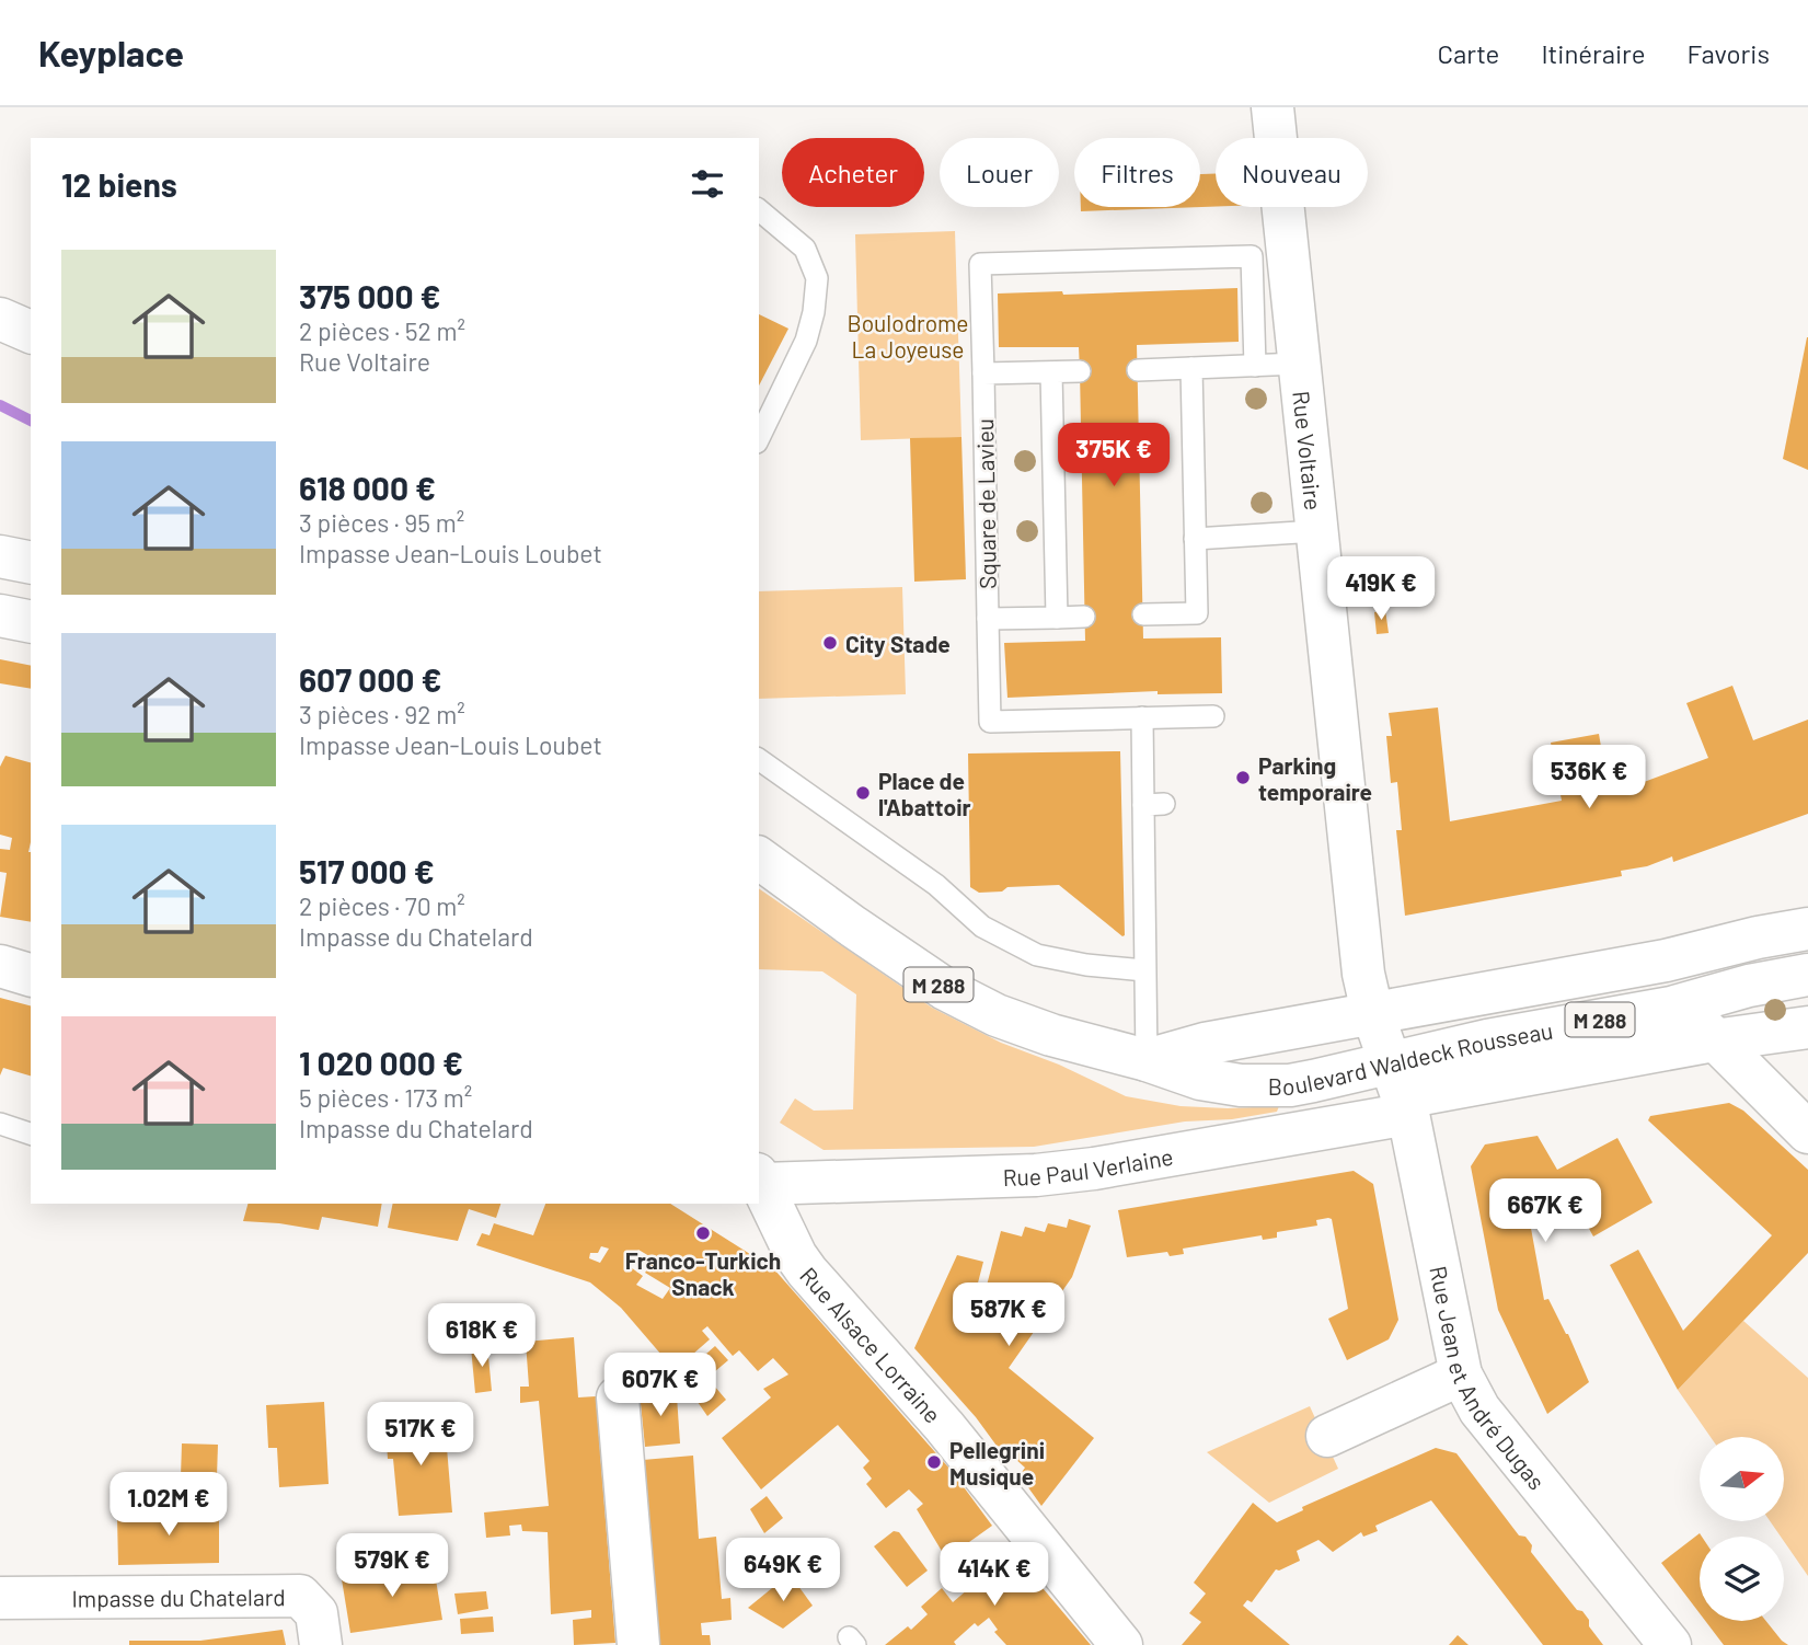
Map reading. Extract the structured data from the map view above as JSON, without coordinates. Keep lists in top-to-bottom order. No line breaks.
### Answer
{"streets":{"street":["Rue Voltaire","M 288","Boulevard Waldeck Rousseau","Rue Paul Verlaine","Rue Alsace Lorraine","Rue Jean et André Dugas","Impasse du Chatelard"],"lane":["Square de Lavieu"]},"crossings":[["Rue Voltaire","Boulevard Waldeck Rousseau"],["Rue Voltaire","Rue Paul Verlaine"],["Rue Voltaire","Rue Jean et André Dugas"],["Boulevard Waldeck Rousseau","Rue Paul Verlaine"],["Boulevard Waldeck Rousseau","Rue Jean et André Dugas"],["Rue Paul Verlaine","Rue Alsace Lorraine"],["Rue Paul Verlaine","Rue Jean et André Dugas"]],"parks":["Boulodrome La Joyeuse"],"places":["City Stade","Parking temporaire","Place de l'Abattoir","Franco-Turkich Snack","Pellegrini Musique"],"north":"right","page":{"header":"Keyplace","nav":["Carte","Itinéraire","Favoris"],"chip":["Acheter","Louer","Filtres","Nouveau"],"heading":"12 biens","list":[{"name":"375 000 €","note":"2 pièces · 52 m² · Rue Voltaire"},{"name":"618 000 €","note":"3 pièces · 95 m² · Impasse Jean-Louis Loubet"},{"name":"607 000 €","note":"3 pièces · 92 m² · Impasse Jean-Louis Loubet"},{"name":"517 000 €","note":"2 pièces · 70 m² · Impasse du Chatelard"},{"name":"1 020 000 €","note":"5 pièces · 173 m² · Impasse du Chatelard"}],"price":["375K €","419K €","536K €","667K €","587K €","618K €","607K €","517K €","1.02M €","579K €","649K €","414K €"]}}
